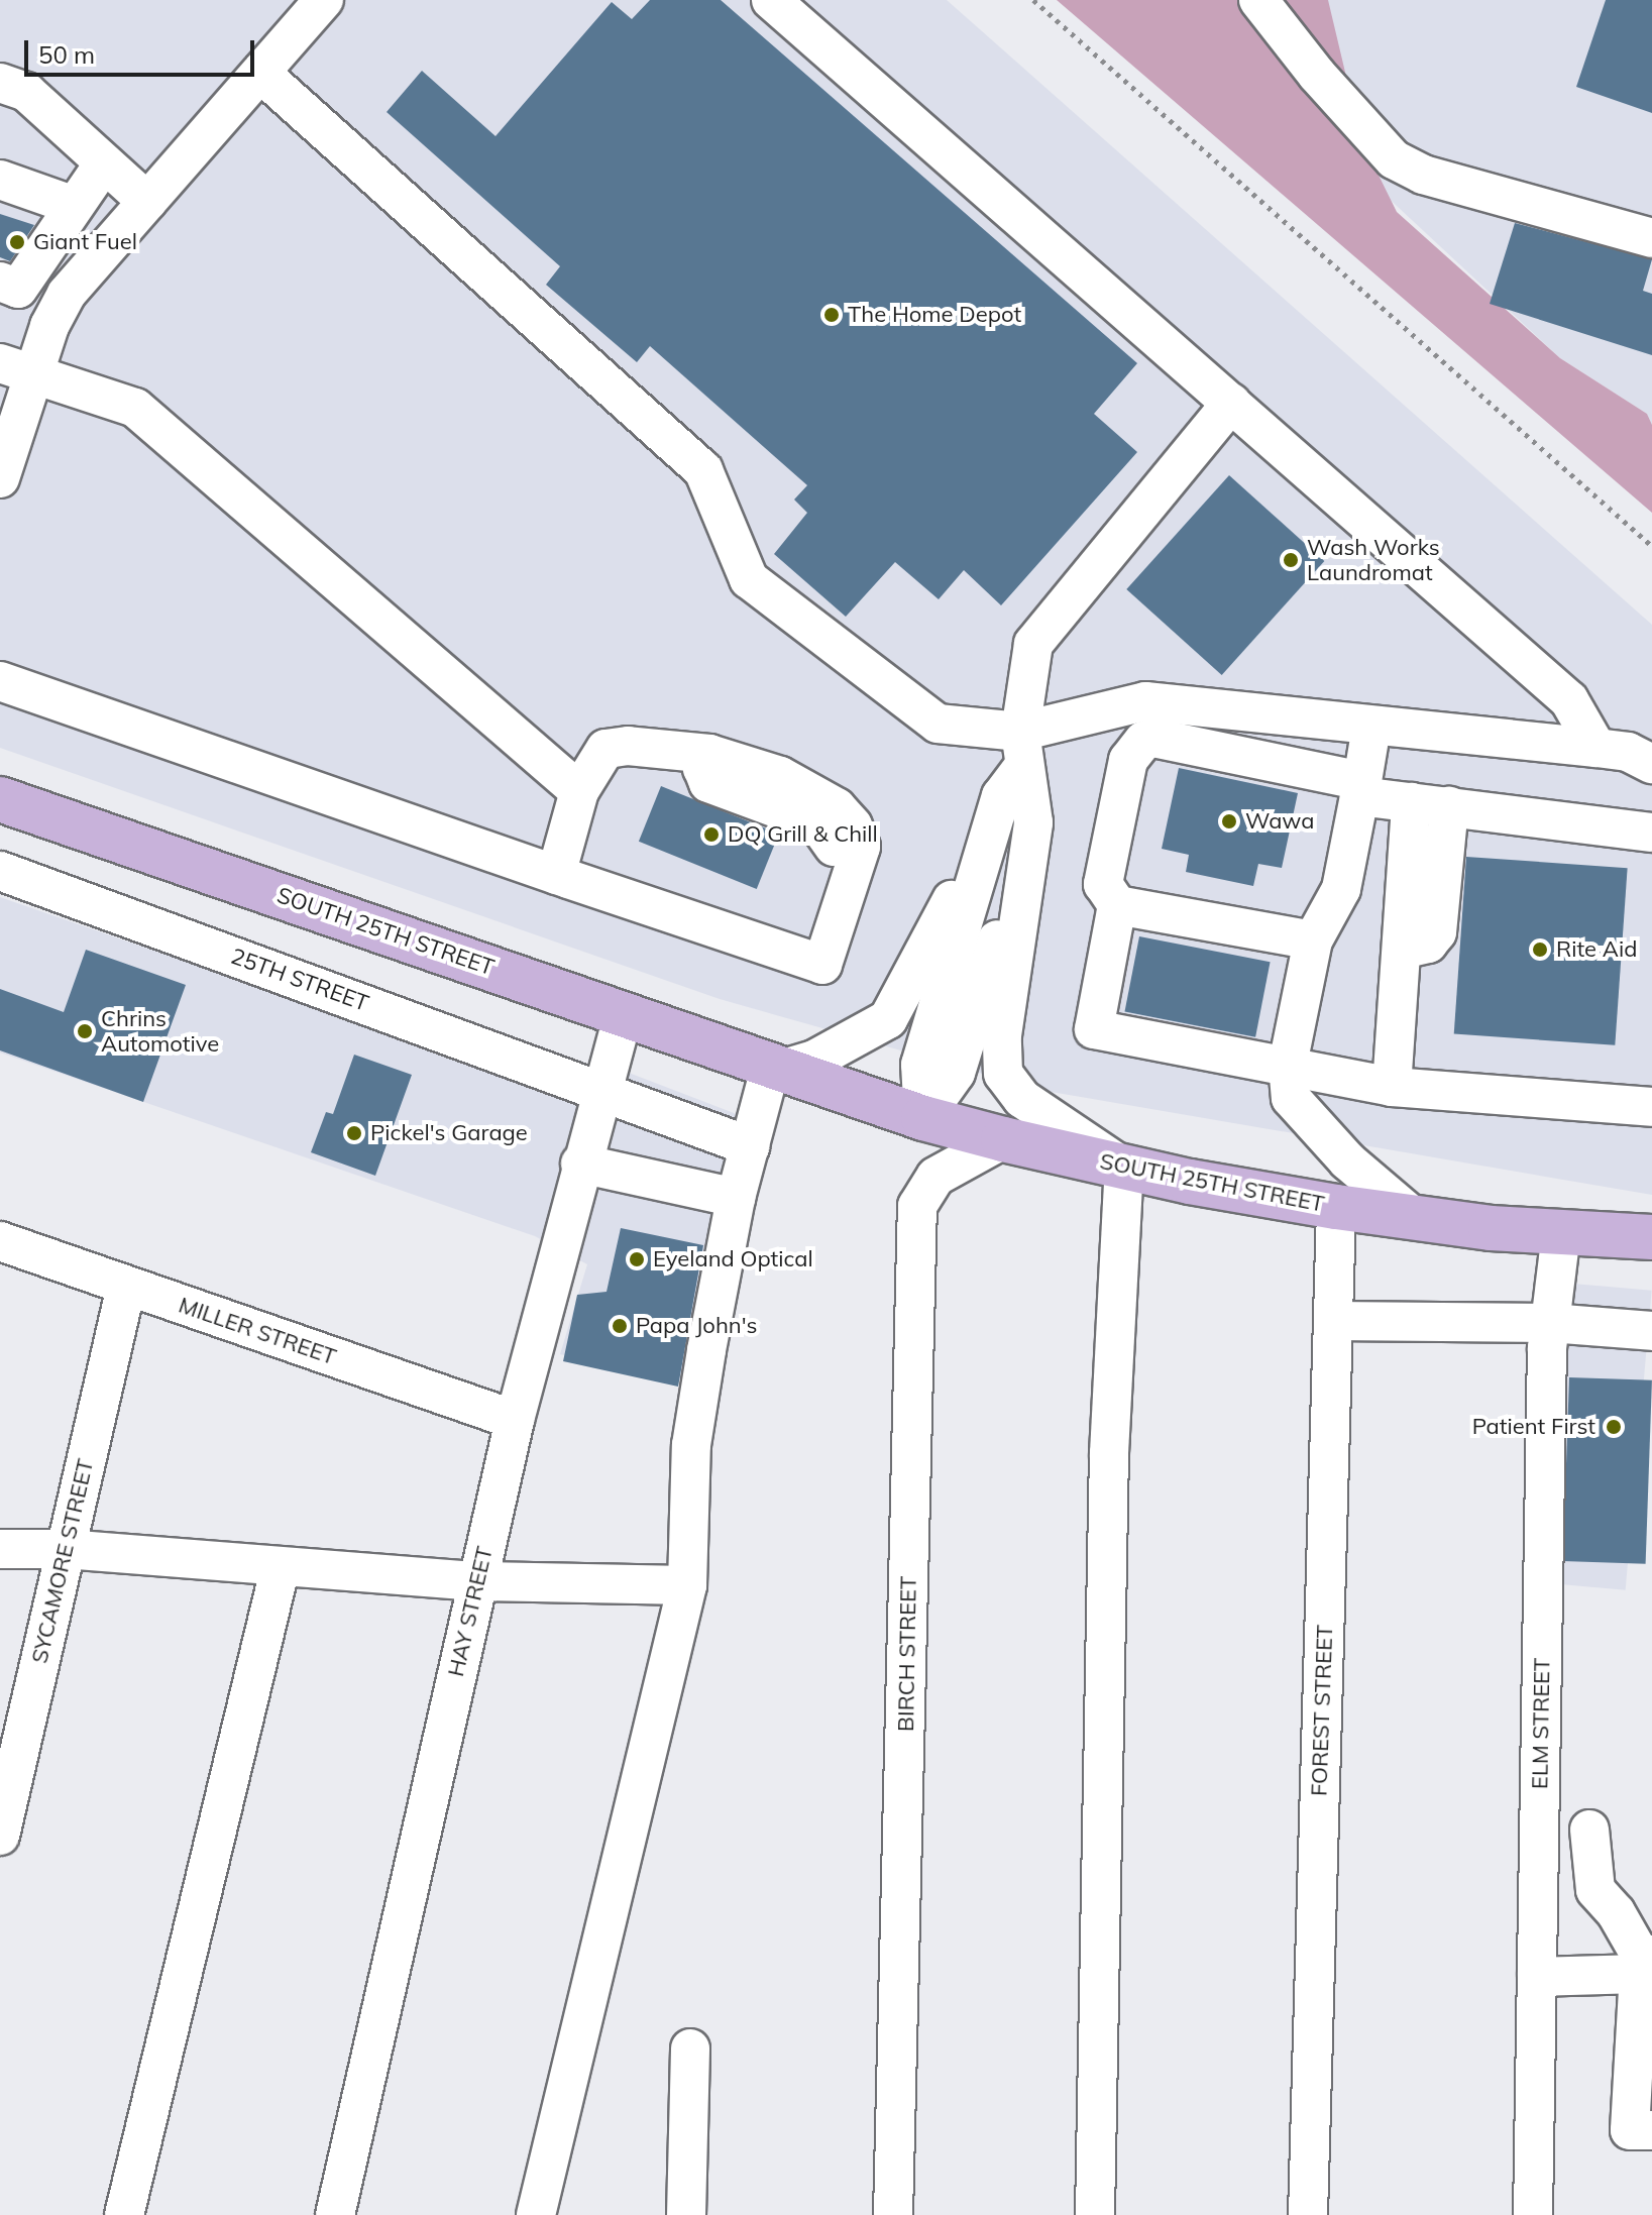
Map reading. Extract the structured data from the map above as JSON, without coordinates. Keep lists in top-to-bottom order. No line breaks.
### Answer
{"streets":{"main road":["SOUTH 25TH STREET"],"street":["25TH STREET","MILLER STREET","SYCAMORE STREET","HAY STREET","BIRCH STREET","FOREST STREET","ELM STREET"]},"crossings":[["SOUTH 25TH STREET","HAY STREET"],["SOUTH 25TH STREET","BIRCH STREET"],["SOUTH 25TH STREET","FOREST STREET"],["SOUTH 25TH STREET","ELM STREET"],["25TH STREET","HAY STREET"],["MILLER STREET","SYCAMORE STREET"],["MILLER STREET","HAY STREET"]],"places":["Giant Fuel","The Home Depot","Wash Works Laundromat","Wawa","DQ Grill & Chill","Rite Aid","Chrins Automotive","Pickel's Garage","Eyeland Optical","Papa John's","Patient First"],"scale_bar":"50 m"}
